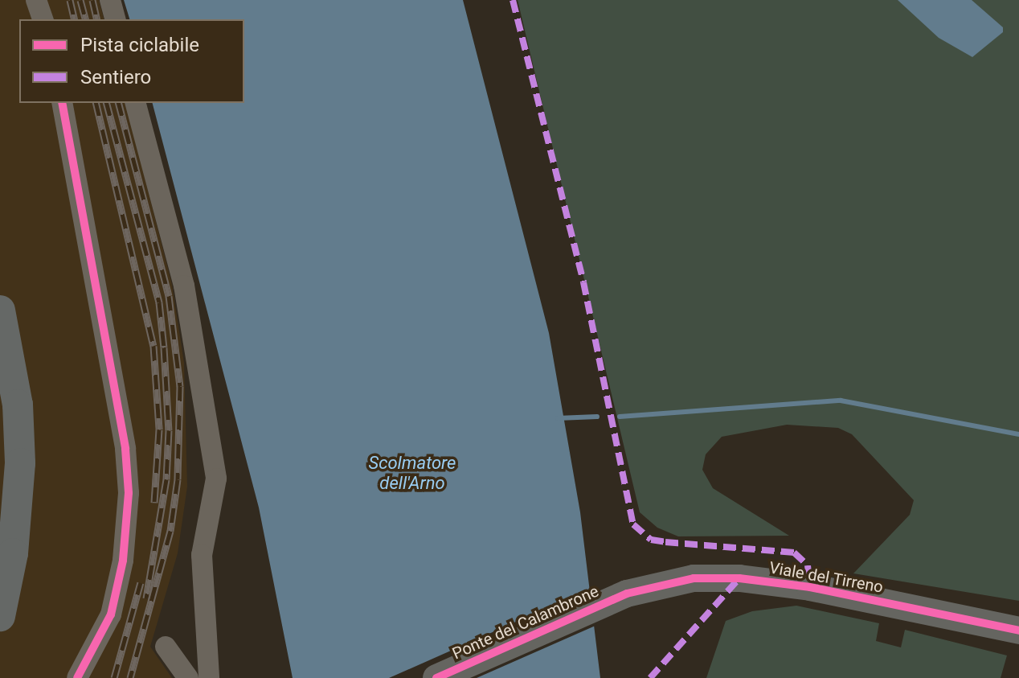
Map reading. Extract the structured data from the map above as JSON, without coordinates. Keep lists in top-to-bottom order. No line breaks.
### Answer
{"streets":{"main road":["Viale del Tirreno","Ponte del Calambrone"]},"crossings":[["Viale del Tirreno","Ponte del Calambrone"]],"water":["Scolmatore dell'Arno"],"legend":["Pista ciclabile","Sentiero"]}
